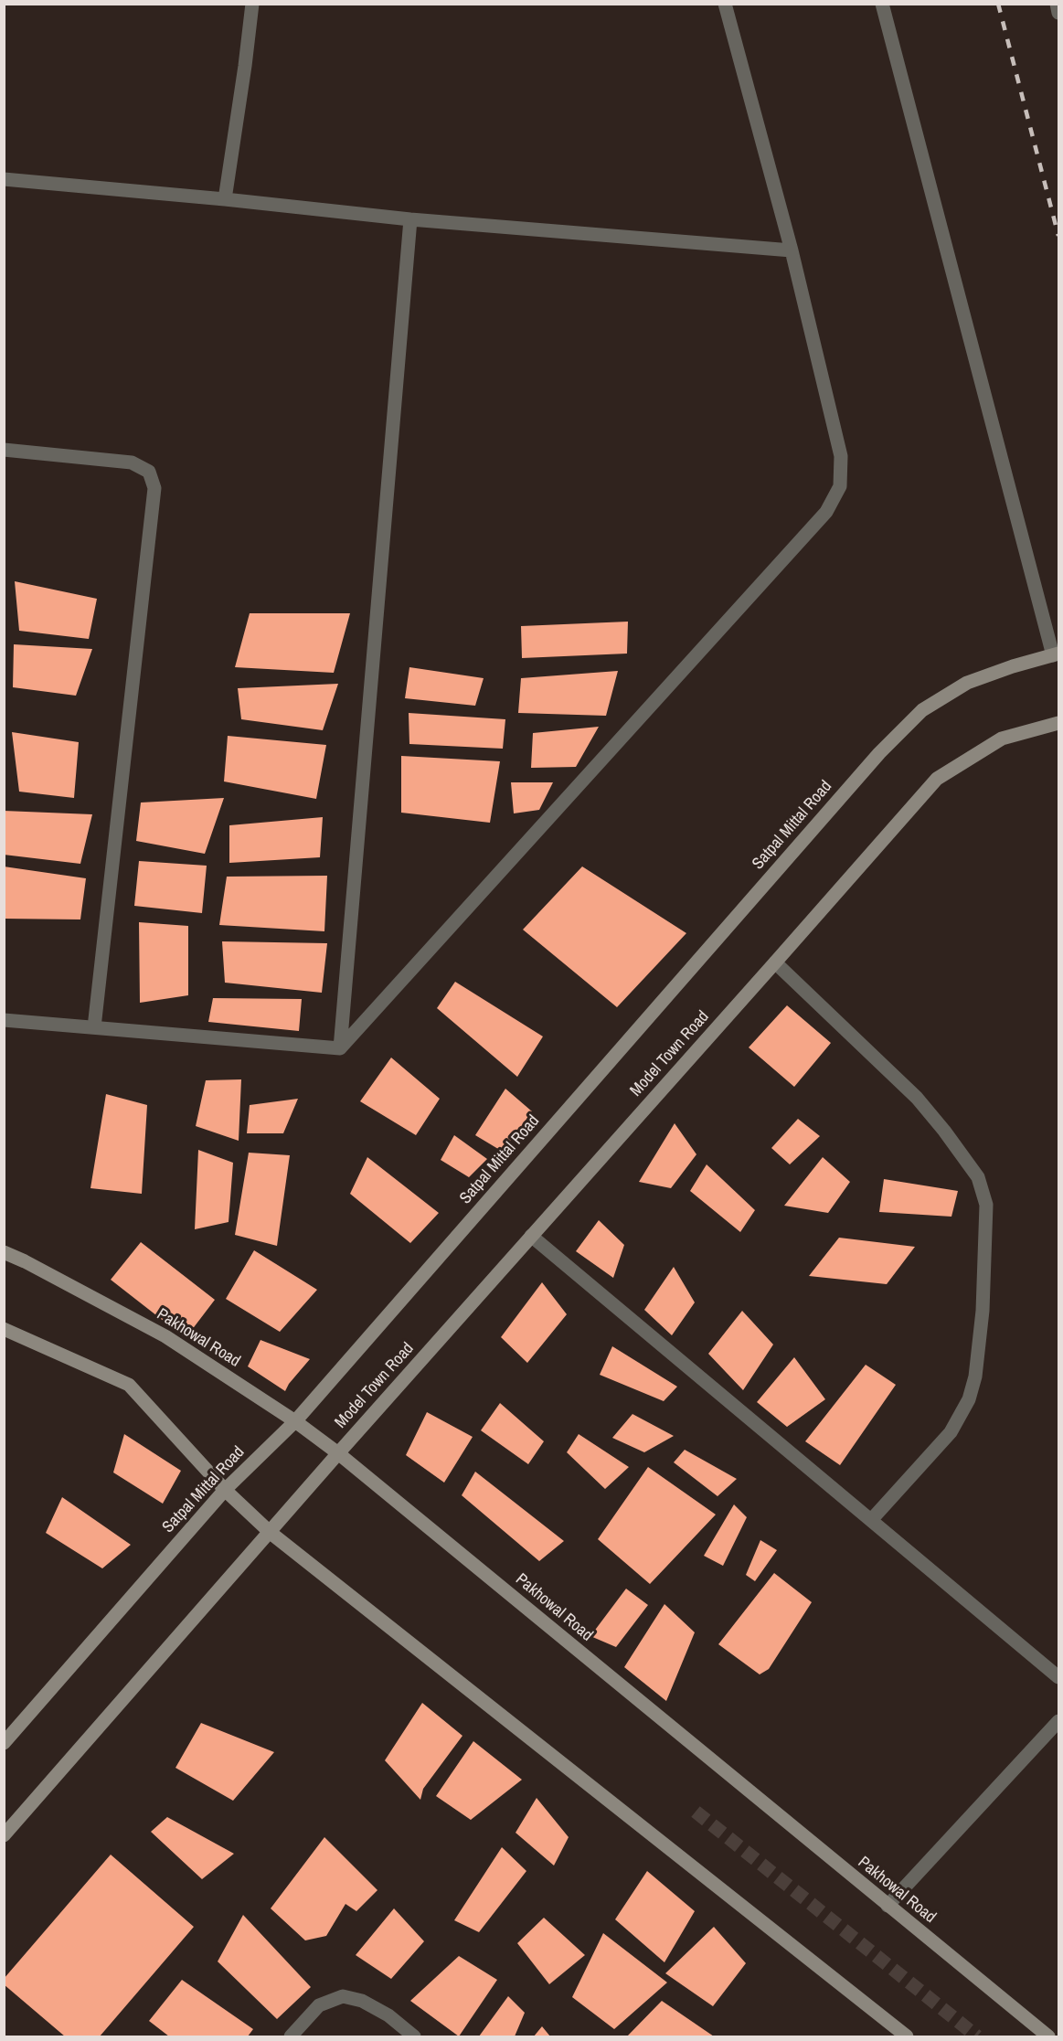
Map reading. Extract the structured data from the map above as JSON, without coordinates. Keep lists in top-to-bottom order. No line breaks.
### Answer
{"streets":{"street":["Satpal Mittal Road","Model Town Road","Pakhowal Road"]},"crossings":[["Satpal Mittal Road","Pakhowal Road"],["Model Town Road","Pakhowal Road"]]}
